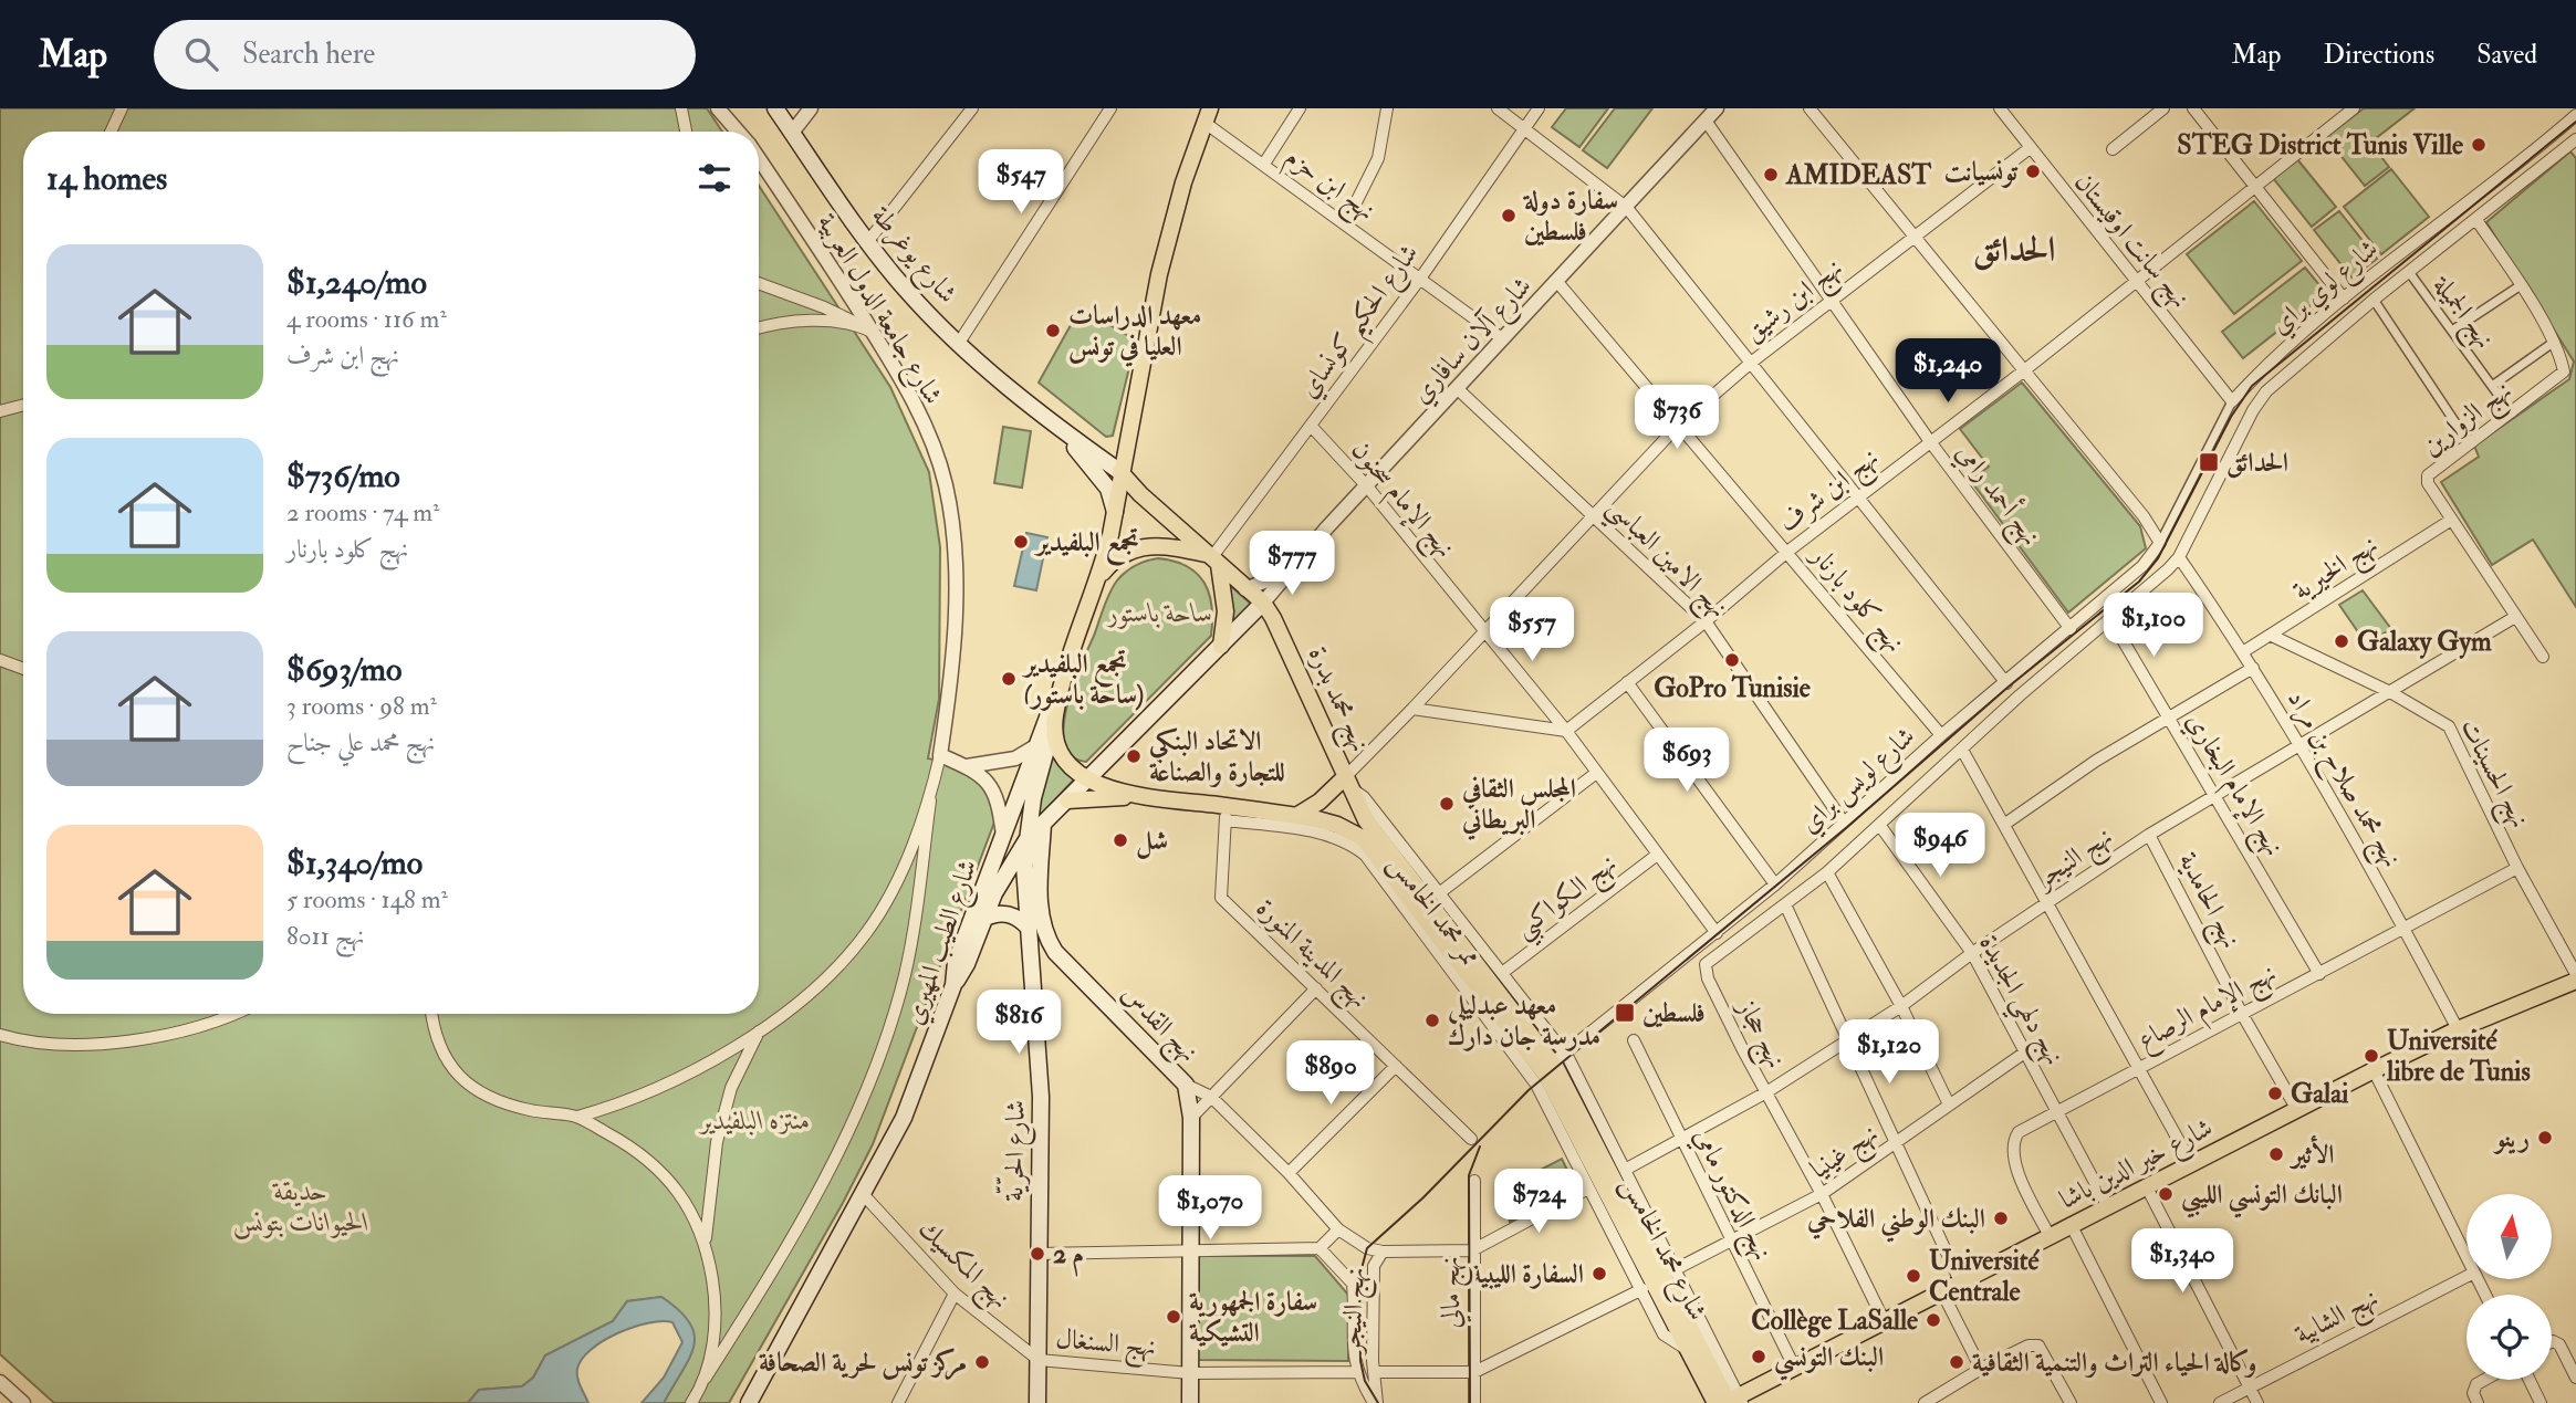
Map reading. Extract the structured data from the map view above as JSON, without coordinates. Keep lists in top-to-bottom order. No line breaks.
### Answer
{"streets":{"main road":["شارع يوغرطة","نهج محمد بدرة","شارع الطيب المهيري","نهج القدس","شارع الحرّيّة","شارع خير الدين باشا","شارع محمد الخامس"],"street":["نهج ابن حزم","نهج سانت اوقيستان","شارع لوي براي","نهج ابن رشيق","شارع جامعة الدول العربية","نهج الجميلة","شارع الحكيم كونساي","شارع آلان سافاري","نهج الزوارين","نهج ابن شرف","نهج أحمد رامي","نهج الإمام سحنون","نهج الامين العباسي","نهج الخيرية","نهج كلود بارنار","نهج الحسينات","نهج محمد صلاح بن مراد","شارع لويس براي","نهج الإمام البخاري","نهج النيجر","نهج الكواكبي","نهج الحامدية","ممر محمد الخامس","نهج المدينة المنورة","نهج دلهي الجديدة","نهج الإمام الرصاع","نهج حجاز","نهج غينيا","نهج الدكتور مامي","نهج المكسيك","نهج مالي","نهج الشابية","نهج السنغال"]},"crossings":[["نهج ابن حزم","شارع الحكيم كونساي"],["نهج ابن حزم","شارع آلان سافاري"],["نهج ابن حزم","شارع الطيب المهيري"],["نهج سانت اوقيستان","شارع لوي براي"],["نهج سانت اوقيستان","نهج ابن رشيق"],["نهج سانت اوقيستان","نهج ابن شرف"],["شارع يوغرطة","شارع الطيب المهيري"],["شارع لوي براي","نهج الجميلة"],["شارع لوي براي","نهج الزوارين"],["شارع لوي براي","نهج محمد صلاح بن مراد"],["شارع لوي براي","شارع لويس براي"],["نهج ابن رشيق","نهج أحمد رامي"],["نهج ابن رشيق","نهج الإمام سحنون"],["نهج ابن رشيق","نهج الامين العباسي"],["نهج ابن رشيق","نهج كلود بارنار"],["نهج ابن رشيق","نهج محمد بدرة"],["نهج ابن رشيق","ممر محمد الخامس"],["نهج ابن رشيق","شارع محمد الخامس"],["نهج الجميلة","نهج الزوارين"],["شارع الحكيم كونساي","نهج الإمام سحنون"],["شارع آلان سافاري","نهج أحمد رامي"],["شارع آلان سافاري","نهج الإمام سحنون"],["شارع آلان سافاري","نهج الامين العباسي"],["شارع آلان سافاري","نهج كلود بارنار"],["شارع آلان سافاري","نهج محمد بدرة"],["نهج الزوارين","نهج الخيرية"],["نهج الزوارين","نهج النيجر"],["نهج ابن شرف","نهج أحمد رامي"],["نهج ابن شرف","نهج الإمام سحنون"],["نهج ابن شرف","نهج الامين العباسي"],["نهج ابن شرف","نهج كلود بارنار"],["نهج أحمد رامي","شارع لويس براي"],["نهج الإمام سحنون","شارع لويس براي"],["نهج الإمام سحنون","نهج الكواكبي"],["نهج الامين العباسي","شارع لويس براي"],["نهج الخيرية","نهج الحسينات"],["نهج الخيرية","نهج محمد صلاح بن مراد"],["نهج كلود بارنار","شارع لويس براي"],["نهج محمد بدرة","ممر محمد الخامس"],["نهج محمد بدرة","شارع محمد الخامس"],["نهج الحسينات","نهج النيجر"],["نهج الحسينات","نهج الإمام الرصاع"],["نهج محمد صلاح بن مراد","شارع لويس براي"],["نهج محمد صلاح بن مراد","نهج النيجر"],["نهج محمد صلاح بن مراد","نهج الإمام الرصاع"],["نهج محمد صلاح بن مراد","شارع خير الدين باشا"],["شارع لويس براي","نهج الإمام البخاري"],["شارع لويس براي","ممر محمد الخامس"],["شارع لويس براي","نهج دلهي الجديدة"],["شارع لويس براي","نهج حجاز"],["شارع لويس براي","شارع محمد الخامس"],["نهج الإمام البخاري","نهج النيجر"],["نهج الإمام البخاري","نهج الإمام الرصاع"],["نهج النيجر","نهج الحامدية"],["نهج النيجر","ممر محمد الخامس"],["نهج النيجر","نهج دلهي الجديدة"],["نهج النيجر","نهج القدس"],["نهج النيجر","نهج حجاز"],["نهج النيجر","نهج الدكتور مامي"],["نهج النيجر","نهج مالي"],["نهج النيجر","نهج السنغال"],["نهج الكواكبي","ممر محمد الخامس"],["نهج الحامدية","نهج الإمام الرصاع"],["نهج الحامدية","شارع خير الدين باشا"],["ممر محمد الخامس","نهج المدينة المنورة"],["ممر محمد الخامس","نهج غينيا"],["ممر محمد الخامس","شارع خير الدين باشا"],["ممر محمد الخامس","شارع محمد الخامس"],["شارع الطيب المهيري","نهج المكسيك"],["نهج المدينة المنورة","شارع محمد الخامس"],["نهج دلهي الجديدة","نهج الإمام الرصاع"],["نهج دلهي الجديدة","نهج غينيا"],["نهج دلهي الجديدة","شارع خير الدين باشا"],["نهج الإمام الرصاع","شارع خير الدين باشا"],["نهج حجاز","نهج غينيا"],["نهج حجاز","شارع خير الدين باشا"],["شارع الحرّيّة","نهج المكسيك"],["شارع الحرّيّة","نهج السنغال"],["نهج غينيا","نهج الدكتور مامي"],["شارع خير الدين باشا","نهج الدكتور مامي"],["شارع خير الدين باشا","شارع محمد الخامس"],["نهج المكسيك","نهج السنغال"]],"districts":["الحدائق"],"parks":["ساحة باستور","منتزه البلفيدير","حديقة الحيوانات بتونس"],"places":{"other":["STEG District Tunis Ville","تونسيانت","AMIDEAST","سفارة دولة فلسطين","معهد الدراسات العليا في تونس","تجمع البلفيدير","Galaxy Gym","GoPro Tunisie","تجمع البلفيدير (ساحة باستور)","الاتحاد البنكي للتجارة والصناعة","المجلس الثقافي البريطاني","شل","معهد عبدليلي مدرسة جان دارك","Université libre de Tunis","Galai","رينو","الأثير","البانك التونسي الليبي","البنك الوطني الفلاحي","2 م","السفارة الليبية","Université Centrale","سفارة الجمهورية التشيكية","Collège LaSalle","البنك التونسي","مركز تونس لحرية الصحافة","وكالة الحياء التراث والتنمية الثقافية"],"transit":["الحدائق","فلسطين"]},"north":"top","page":{"header":"Map","search":"Search here","nav":["Map","Directions","Saved"],"heading":"14 homes","price":["$547","$1,240","$736","$777","$1,100","$557","$693","$946","$816","$1,120","$890","$724","$1,070","$1,340"],"list":[{"name":"$1,240/mo","note":"4 rooms · 116 m² · نهج ابن شرف"},{"name":"$736/mo","note":"2 rooms · 74 m² · نهج كلود بارنار"},{"name":"$693/mo","note":"3 rooms · 98 m² · نهج محمد علي جناح"},{"name":"$1,340/mo","note":"5 rooms · 148 m² · نهج 8011"}]}}
